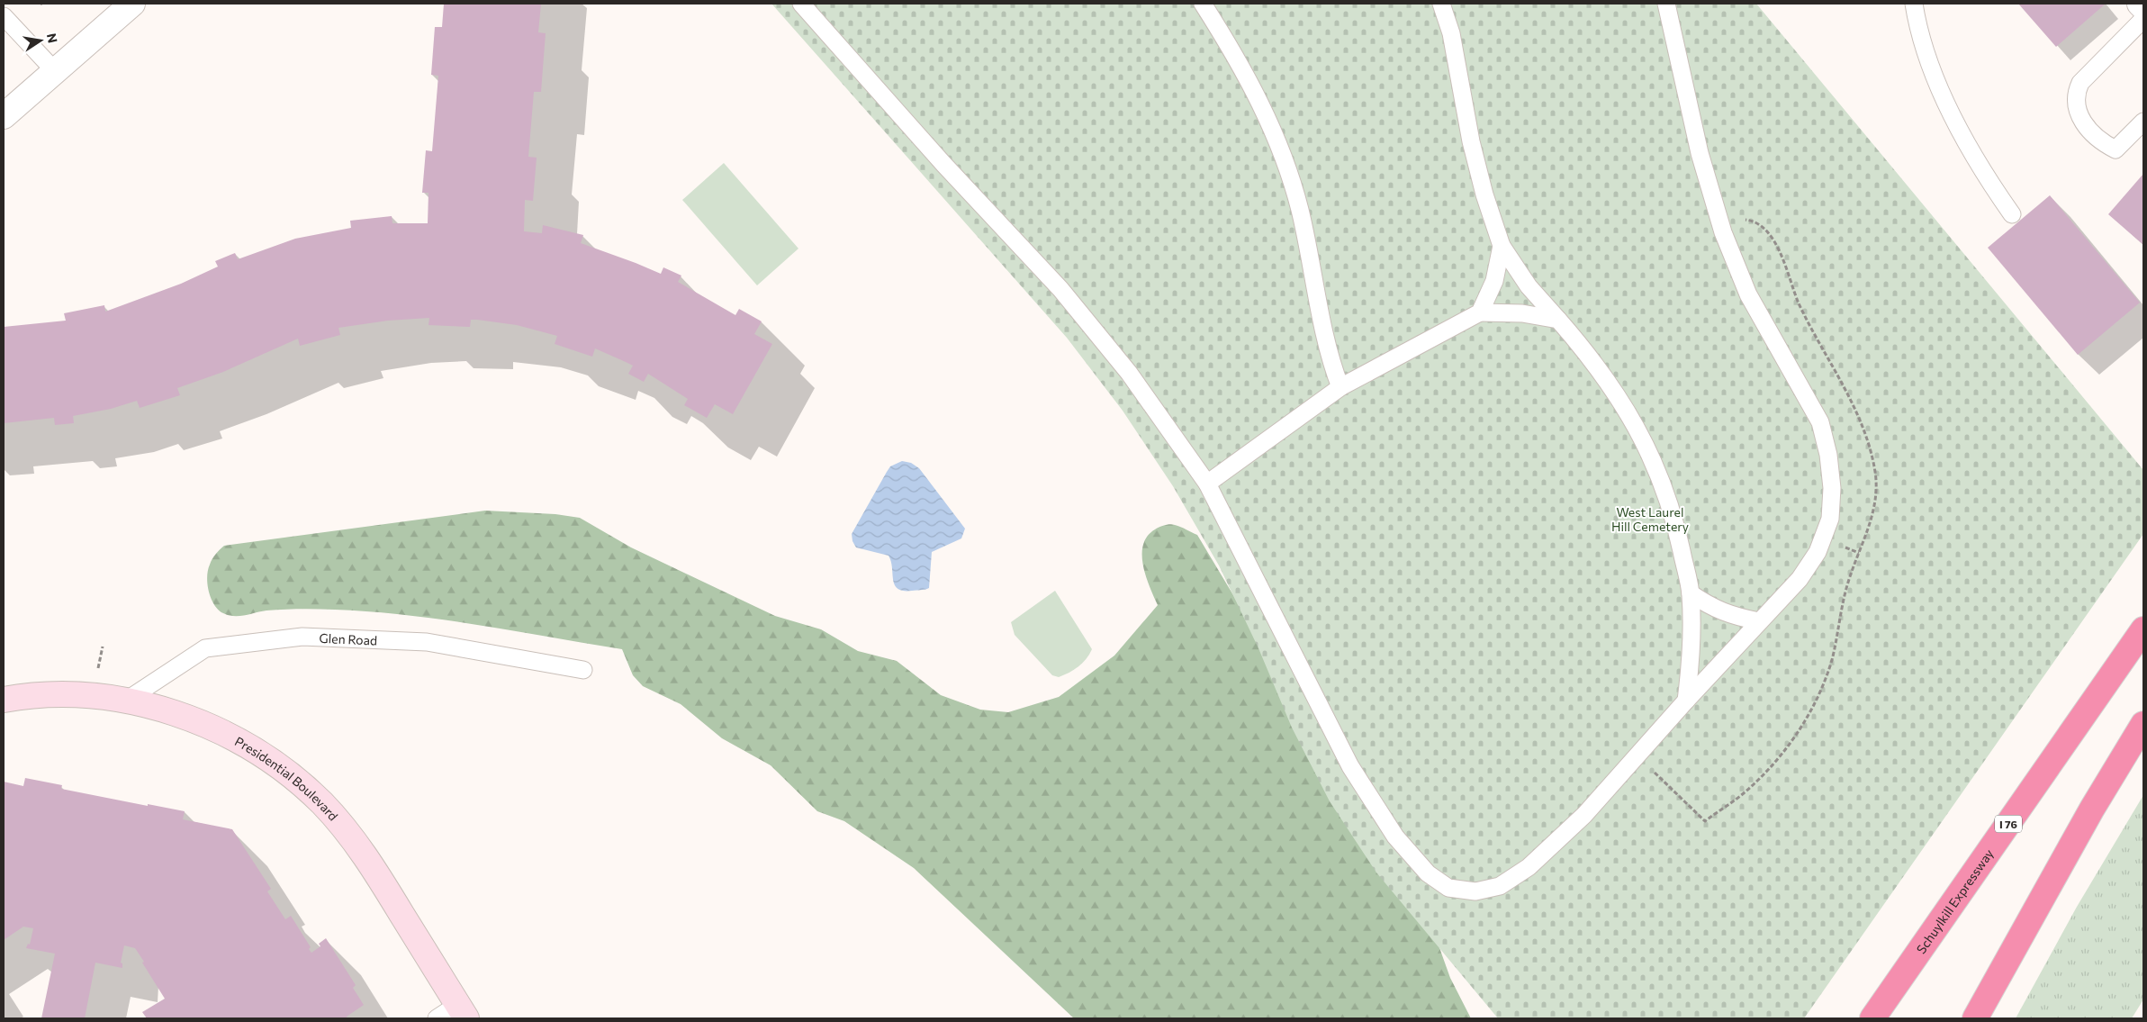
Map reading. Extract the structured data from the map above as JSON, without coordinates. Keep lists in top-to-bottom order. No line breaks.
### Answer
{"streets":{"highway":["I 76","Schuylkill Expressway"],"street":["Presidential Boulevard"],"lane":["Glen Road"]},"crossings":[["Glen Road","Presidential Boulevard"]],"parks":["West Laurel Hill Cemetery"],"north":"right"}
